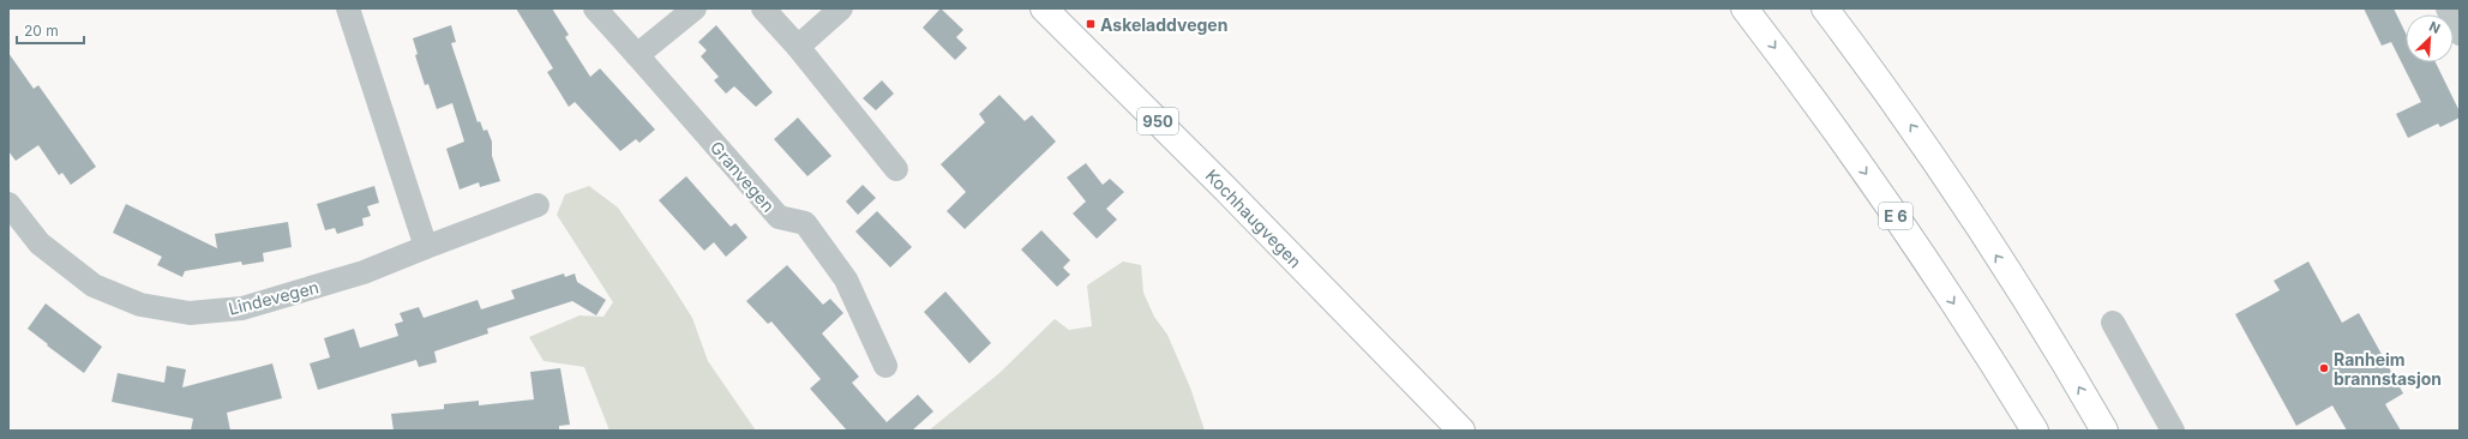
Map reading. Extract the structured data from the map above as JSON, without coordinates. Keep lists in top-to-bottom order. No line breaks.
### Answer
{"streets":{"main road":["950","E 6","Kochhaugvegen"],"street":["Granvegen","Lindevegen"]},"places":{"transit":["Askeladdvegen"],"other":["Ranheim brannstasjon"]},"scale_bar":"20 m","north":"top right"}
